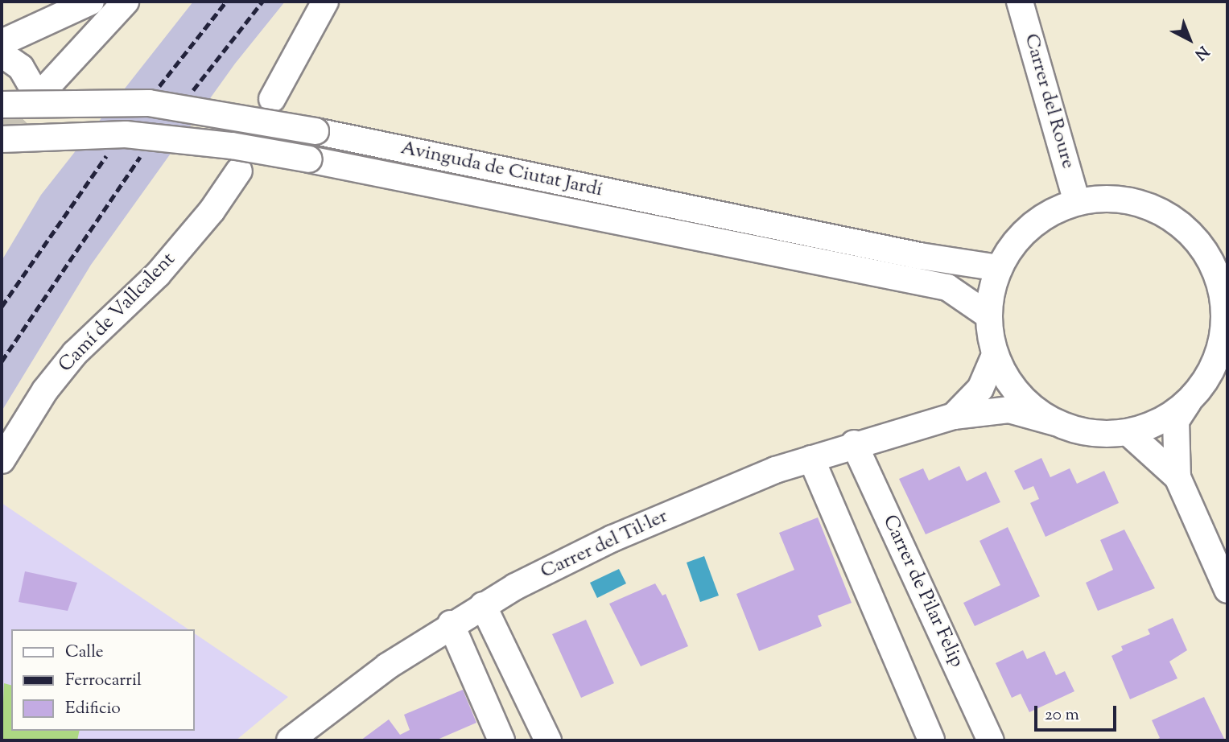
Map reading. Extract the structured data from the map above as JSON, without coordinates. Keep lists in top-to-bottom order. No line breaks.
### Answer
{"streets":{"street":["Carrer del Roure","Avinguda de Ciutat Jardí","Camí de Vallcalent","Carrer del Til·ler","Carrer de Pilar Felip"]},"crossings":[["Carrer del Til·ler","Carrer de Pilar Felip"]],"legend":["Calle","Ferrocarril","Edificio"],"scale_bar":"20 m","north":"bottom right"}
